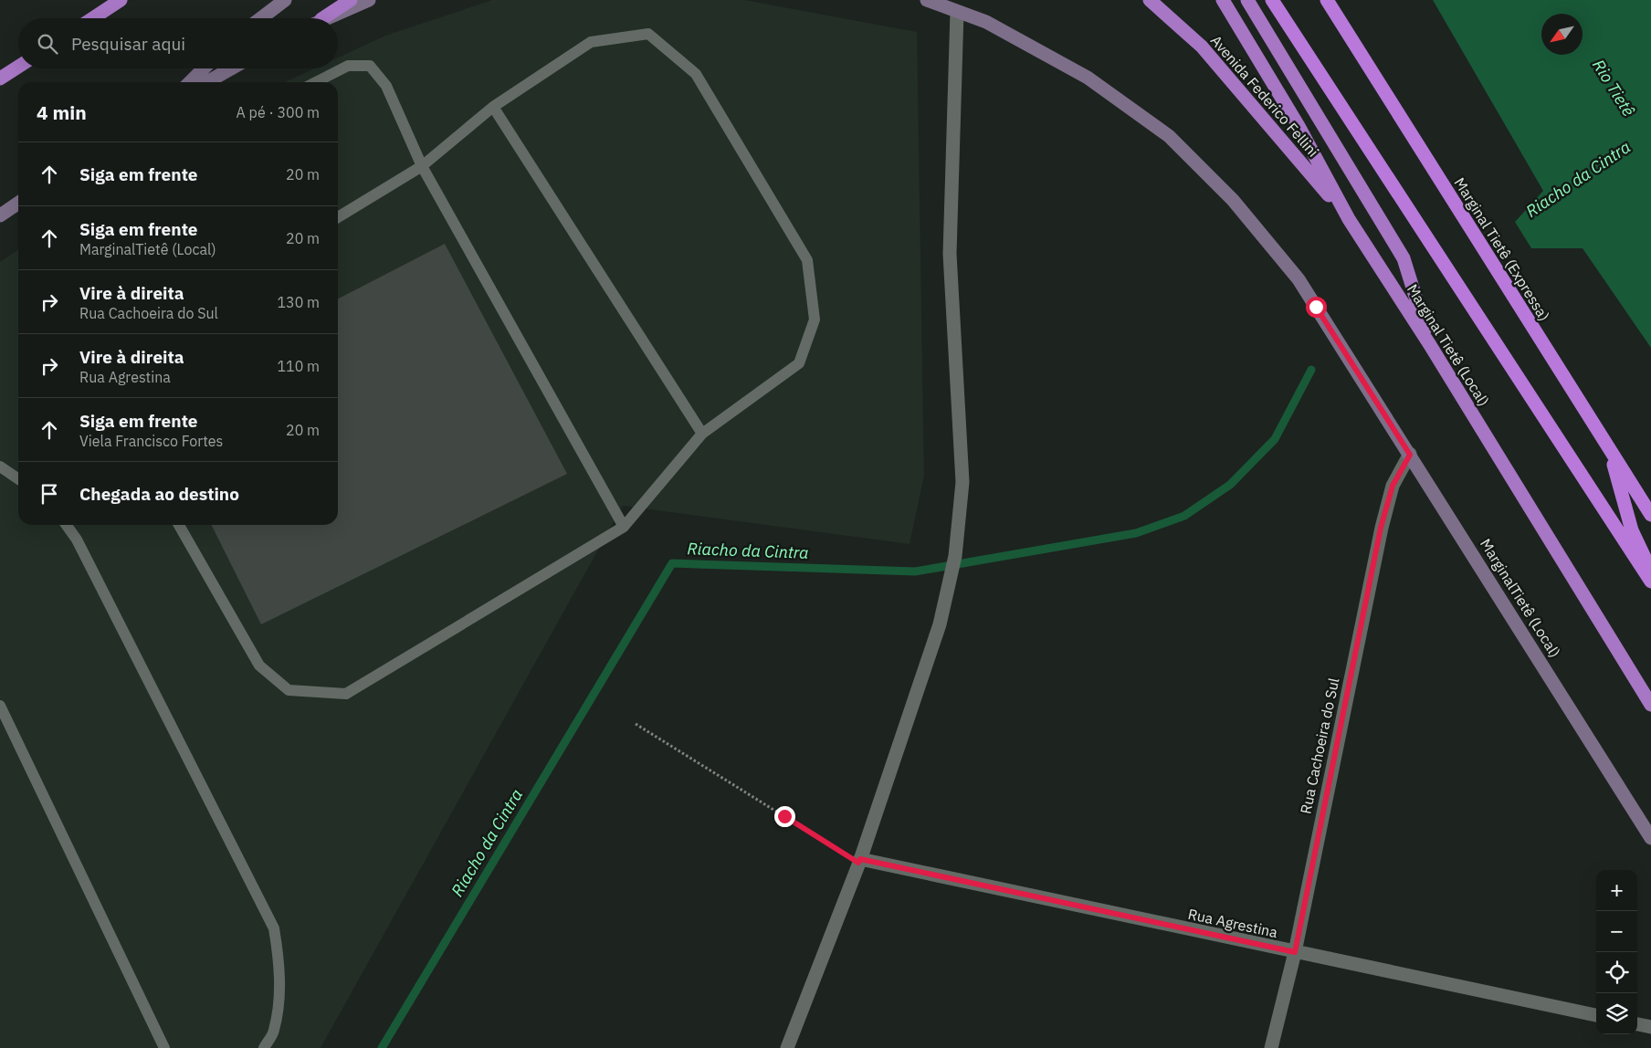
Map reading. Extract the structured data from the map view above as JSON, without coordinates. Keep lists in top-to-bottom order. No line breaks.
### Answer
{"streets":{"highway":["Avenida Federico Fellini","Marginal Tietê (Expressa)","Marginal Tietê (Local)"],"main road":["MarginalTietê (Local)"],"street":["Rua Cachoeira do Sul","Rua Agrestina"]},"crossings":[["Avenida Federico Fellini","Marginal Tietê (Local)"],["MarginalTietê (Local)","Rua Cachoeira do Sul"],["Rua Cachoeira do Sul","Rua Agrestina"]],"water":["Rio Tietê","Riacho da Cintra"],"north":"bottom left","page":{"search":"Pesquisar aqui","heading":["4 min","A pé · 300 m"],"list":[["Siga em frente","20 m"],["Siga em frente","MarginalTietê (Local)","20 m"],["Vire à direita","Rua Cachoeira do Sul","130 m"],["Vire à direita","Rua Agrestina","110 m"],["Siga em frente","Viela Francisco Fortes","20 m"],"Chegada ao destino"],"map_buttons":["+","−"]}}
